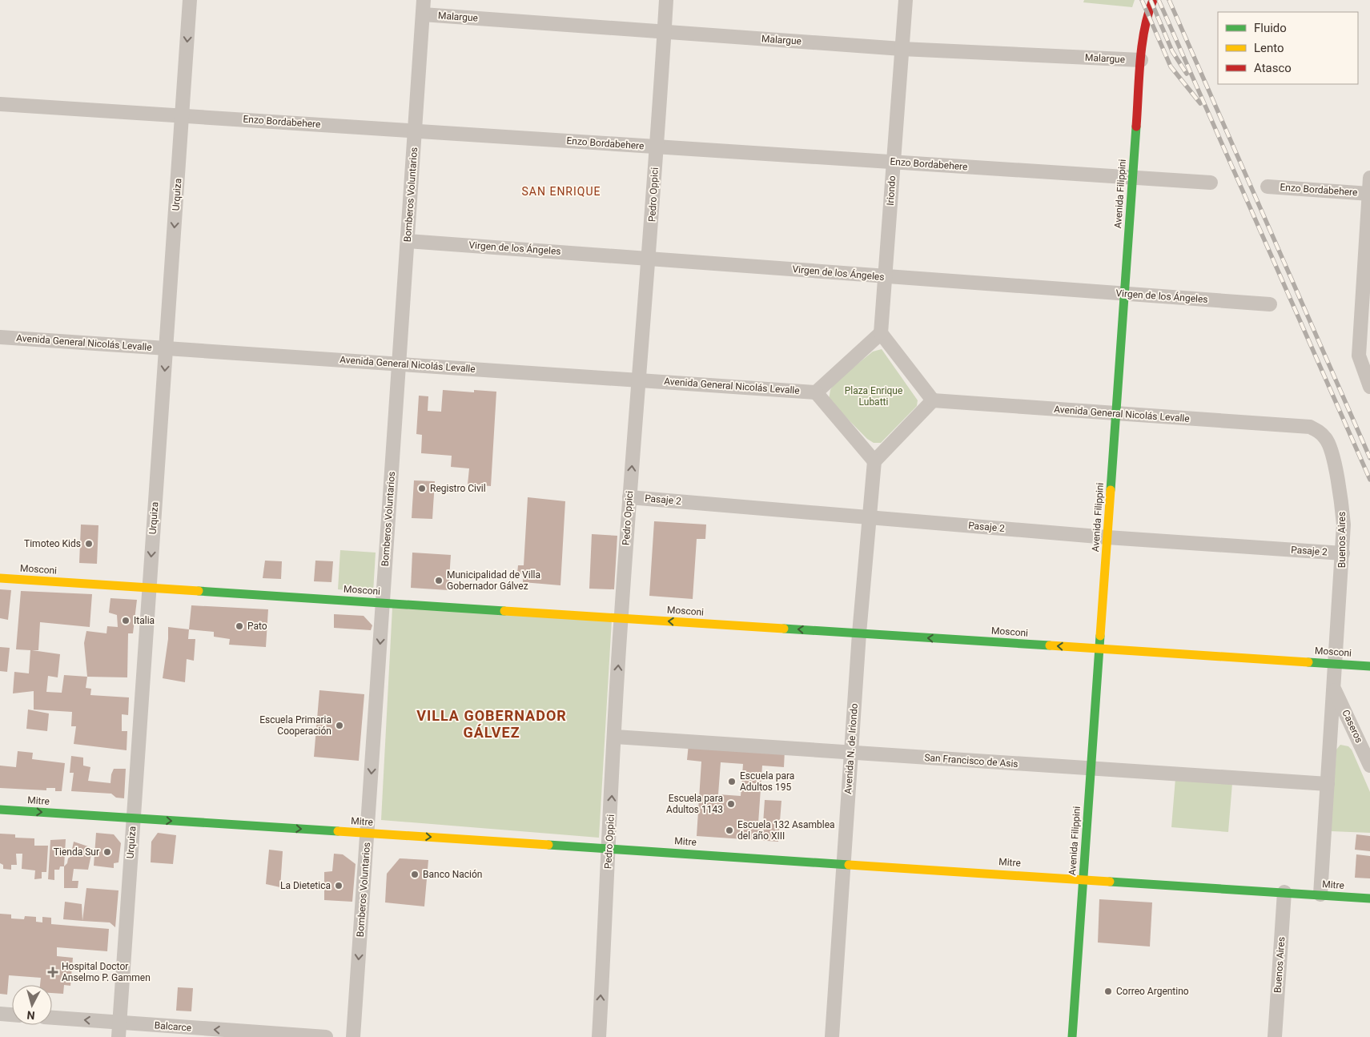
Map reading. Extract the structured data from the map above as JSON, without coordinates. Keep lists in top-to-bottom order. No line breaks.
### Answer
{"streets":{"street":["Malargue","Enzo Bordabehere","Iriondo","Avenida Filippini","Urquiza","Bomberos Voluntarios","Pedro Oppici","Virgen de los Ángeles","Avenida General Nicolás Levalle","Pasaje 2","Buenos Aires","Mosconi","Caseros","Avenida N. de Iriondo","San Francisco de Asis","Mitre","Balcarce"]},"crossings":[["Malargue","Iriondo"],["Malargue","Avenida Filippini"],["Malargue","Bomberos Voluntarios"],["Malargue","Pedro Oppici"],["Enzo Bordabehere","Iriondo"],["Enzo Bordabehere","Avenida Filippini"],["Enzo Bordabehere","Urquiza"],["Enzo Bordabehere","Bomberos Voluntarios"],["Enzo Bordabehere","Pedro Oppici"],["Iriondo","Virgen de los Ángeles"],["Avenida Filippini","Virgen de los Ángeles"],["Avenida Filippini","Avenida General Nicolás Levalle"],["Avenida Filippini","Pasaje 2"],["Avenida Filippini","Mosconi"],["Avenida Filippini","San Francisco de Asis"],["Avenida Filippini","Mitre"],["Urquiza","Avenida General Nicolás Levalle"],["Urquiza","Mosconi"],["Urquiza","Mitre"],["Urquiza","Balcarce"],["Bomberos Voluntarios","Virgen de los Ángeles"],["Bomberos Voluntarios","Avenida General Nicolás Levalle"],["Bomberos Voluntarios","Mosconi"],["Bomberos Voluntarios","Mitre"],["Pedro Oppici","Virgen de los Ángeles"],["Pedro Oppici","Avenida General Nicolás Levalle"],["Pedro Oppici","Pasaje 2"],["Pedro Oppici","Mosconi"],["Pedro Oppici","San Francisco de Asis"],["Pedro Oppici","Mitre"],["Avenida General Nicolás Levalle","Buenos Aires"],["Pasaje 2","Buenos Aires"],["Pasaje 2","Avenida N. de Iriondo"],["Buenos Aires","Mosconi"],["Buenos Aires","Caseros"],["Buenos Aires","Mitre"],["Mosconi","Avenida N. de Iriondo"],["Avenida N. de Iriondo","San Francisco de Asis"],["Avenida N. de Iriondo","Mitre"]],"one_way":["Urquiza","Bomberos Voluntarios","Pedro Oppici","Mitre","Balcarce"],"districts":["SAN ENRIQUE","VILLA GOBERNADOR GÁLVEZ"],"parks":["Plaza Enrique Lubatti"],"places":{"other":["Registro Civil","Timoteo Kids","Municipalidad de Villa Gobernador Gálvez","Italia","Pato","Escuela Primaria Cooperación","Escuela para Adultos 195","Escuela para Adultos 1143","Escuela 132 Asamblea del año XIII","Tienda Sur","Banco Nación","La Dietetica","Correo Argentino"],"health":["Hospital Doctor Anselmo P. Gammen"]},"legend":["Fluido","Lento","Atasco"],"north":"bottom"}
